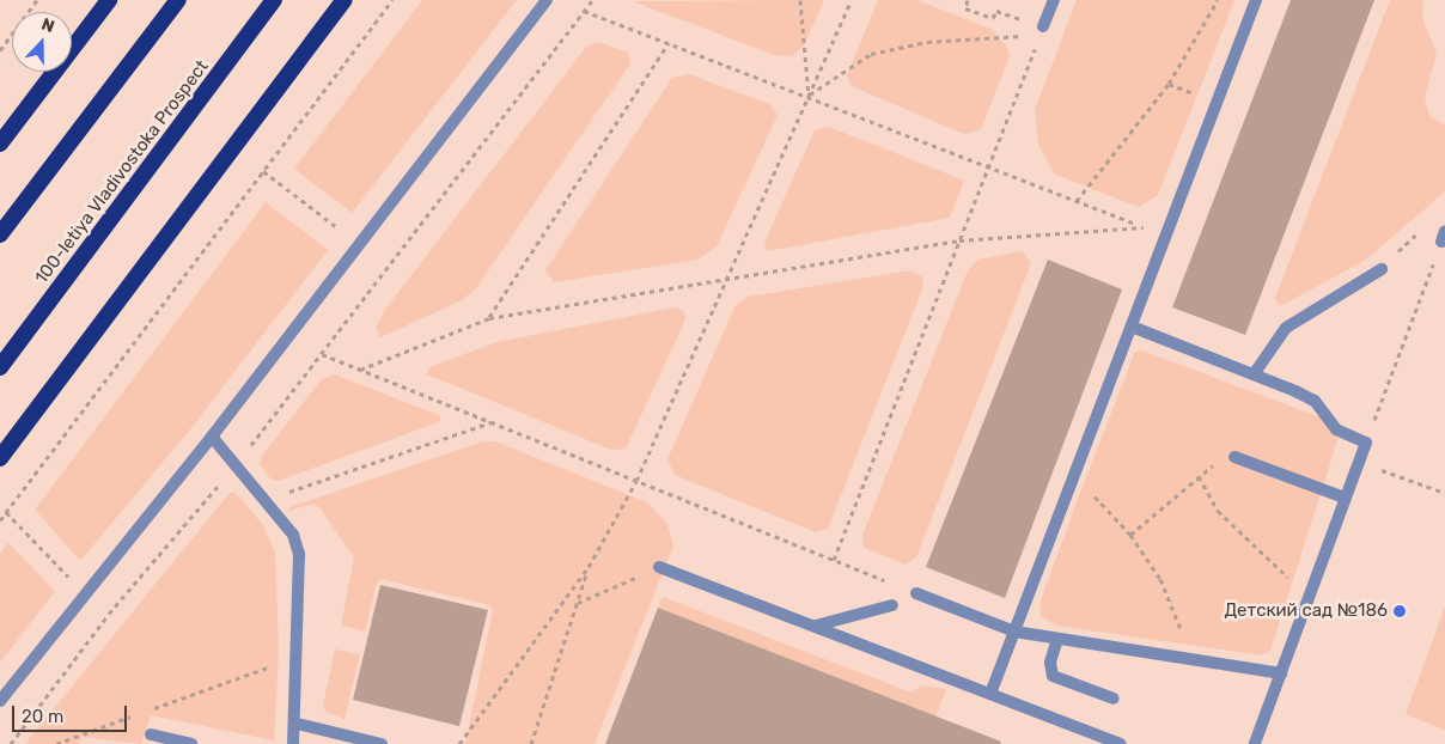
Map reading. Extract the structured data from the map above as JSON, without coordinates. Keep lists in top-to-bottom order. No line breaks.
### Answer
{"streets":{"highway":["100-letiya Vladivostoka Prospect"]},"places":["Детский сад №186"],"scale_bar":"20 m","north":"top"}
